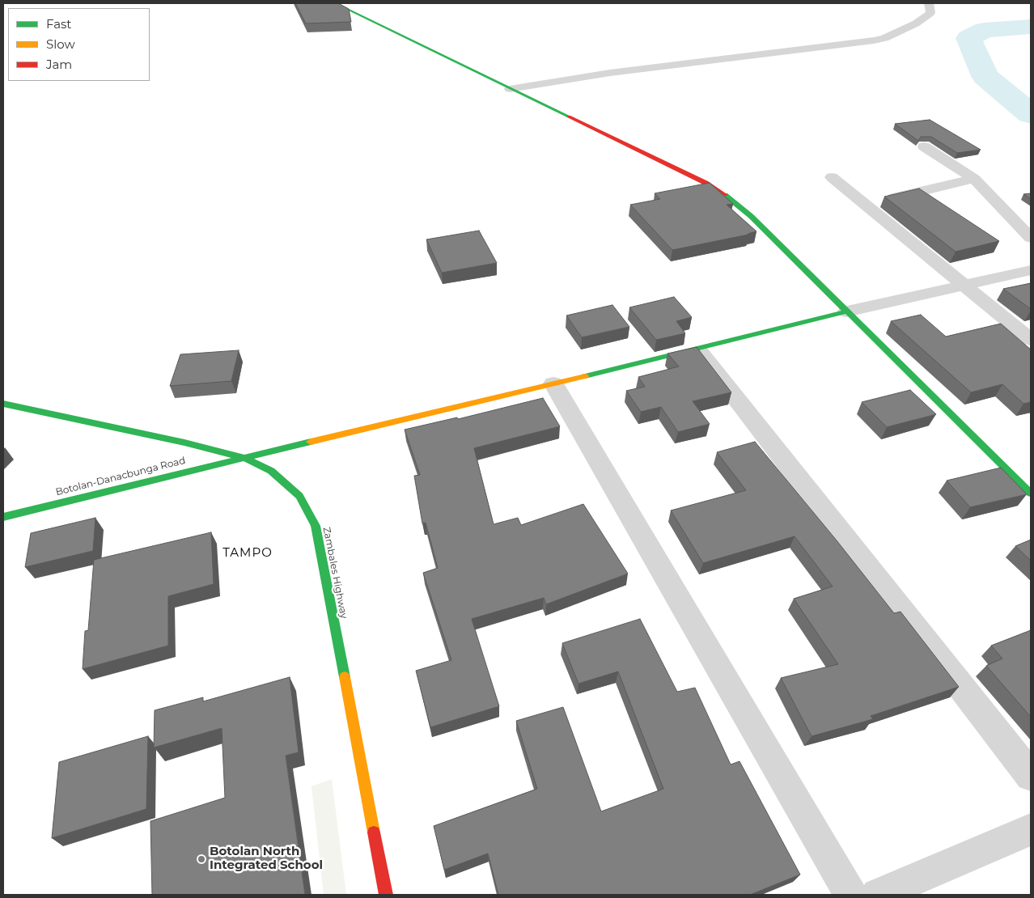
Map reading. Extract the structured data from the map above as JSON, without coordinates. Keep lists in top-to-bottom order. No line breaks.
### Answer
{"streets":{"street":["Botolan-Danacbunga Road","Zambales Highway"]},"crossings":[["Botolan-Danacbunga Road","Zambales Highway"]],"districts":["TAMPO"],"places":["Botolan North Integrated School"],"legend":["Fast","Slow","Jam"]}
